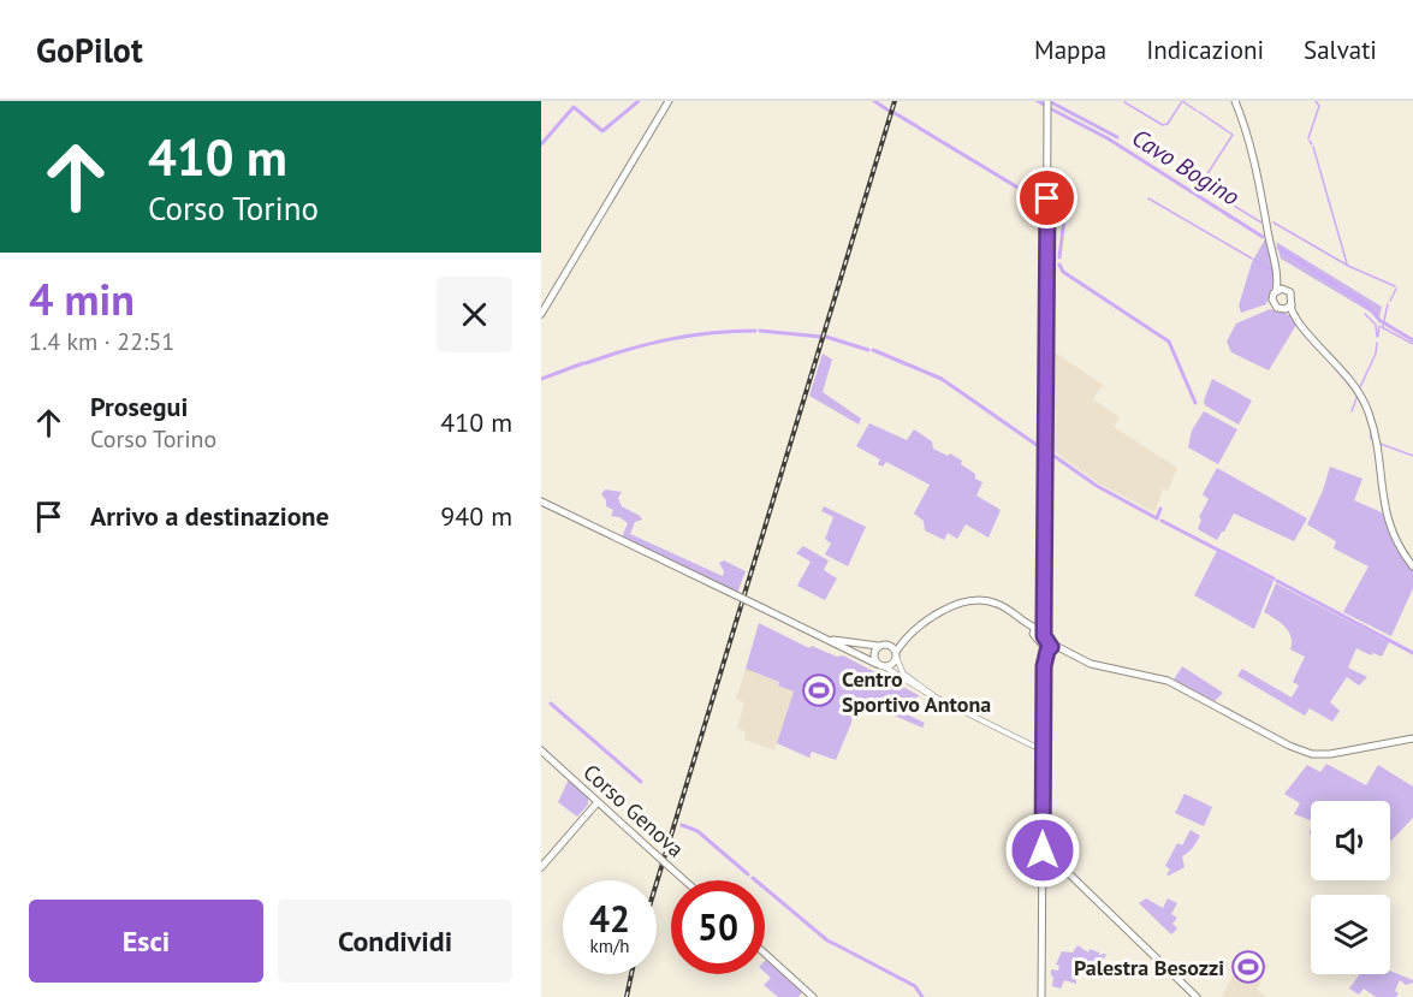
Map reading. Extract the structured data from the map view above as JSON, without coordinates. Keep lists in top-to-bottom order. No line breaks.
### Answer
{"streets":{"main road":["Corso Genova"]},"water":["Cavo Bogino"],"places":{"sports":["Centro Sportivo Antona","Palestra Besozzi"]},"page":{"header":"GoPilot","nav":["Mappa","Indicazioni","Salvati"],"turn":["410 m","Corso Torino"],"heading":["4 min","1.4 km · 22:51"],"list":[{"name":"Prosegui","note":"Corso Torino","value":"410 m"},{"name":"Arrivo a destinazione","value":"940 m"}],"speed":"42 km/h","limit":"50","buttons":["Esci","Condividi"]}}
